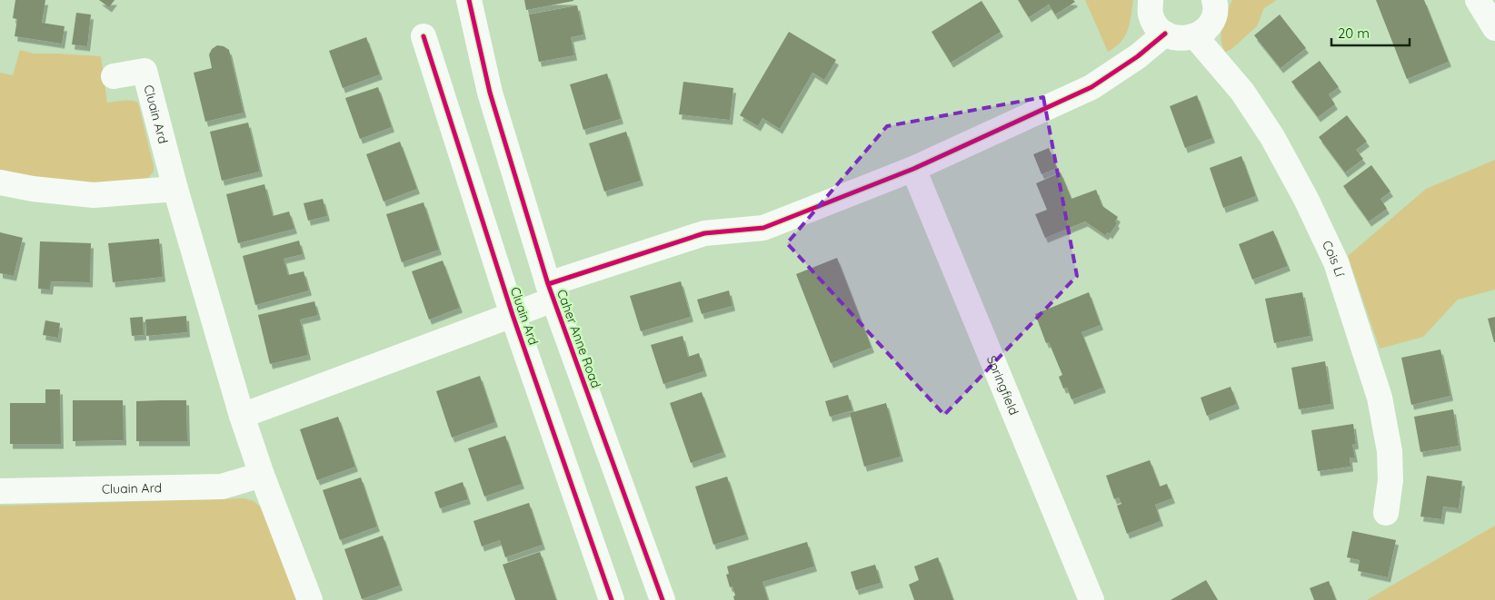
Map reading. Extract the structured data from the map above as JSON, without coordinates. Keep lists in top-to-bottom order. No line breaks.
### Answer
{"streets":{"street":["Cluain Ard","Cois Lí","Caher Anne Road","Springfield"]},"crossings":[["Cluain Ard","Caher Anne Road"],["Cluain Ard","Springfield"]],"scale_bar":"20 m"}
